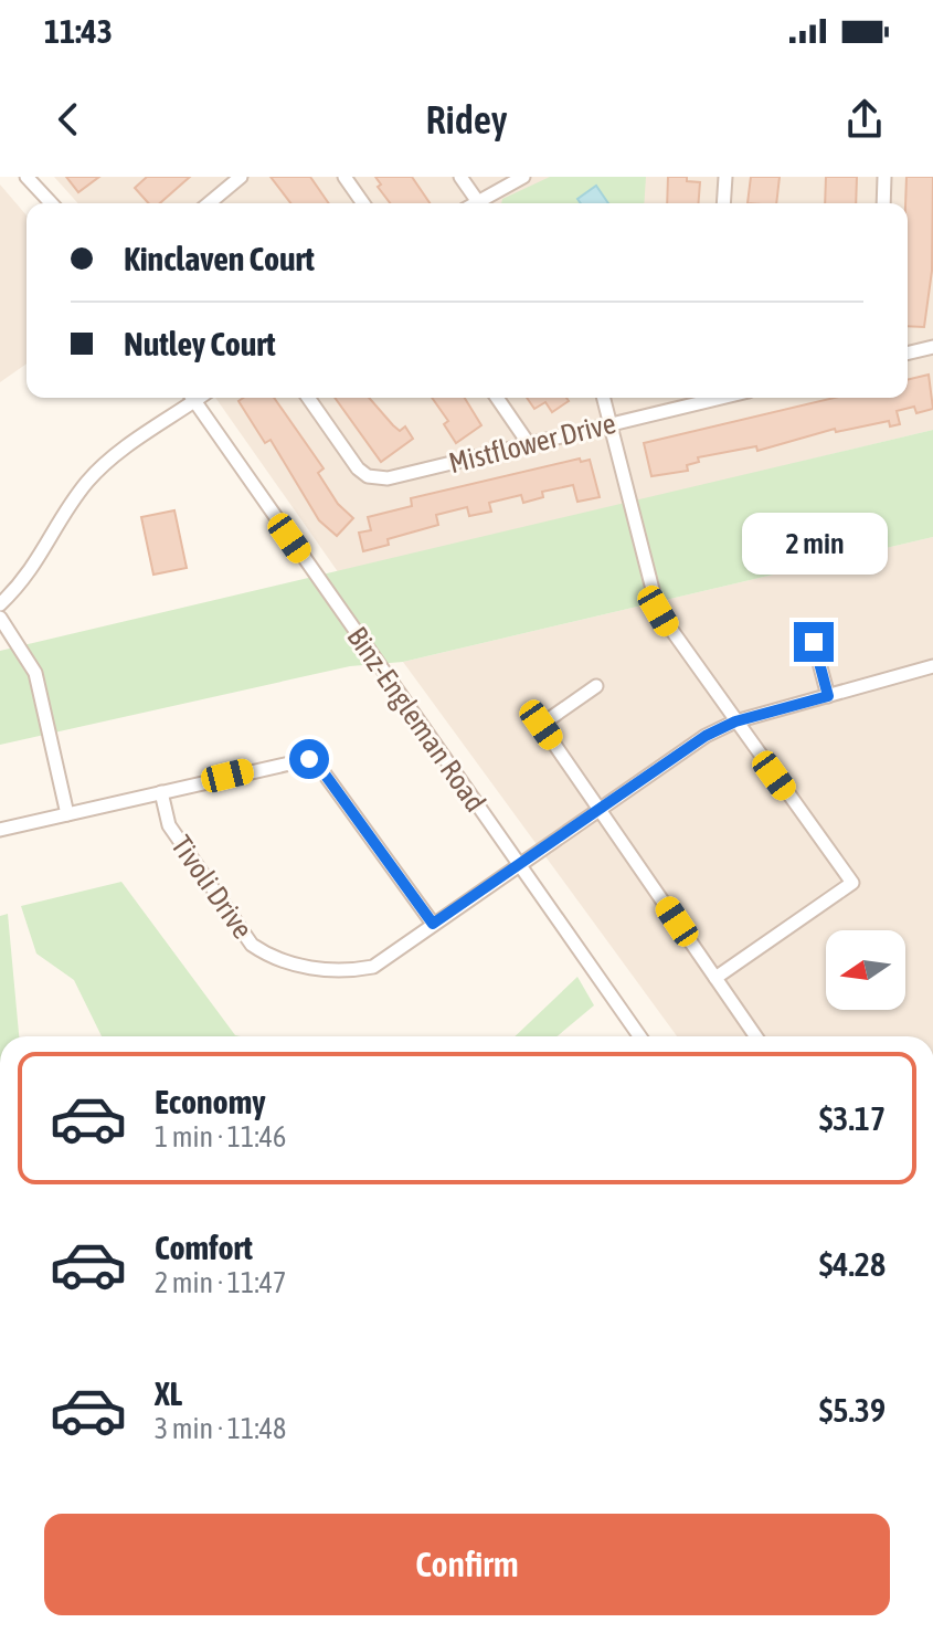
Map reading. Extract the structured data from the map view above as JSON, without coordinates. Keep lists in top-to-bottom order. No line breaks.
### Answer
{"streets":{"street":["Mistflower Drive","Binz-Engleman Road","Tivoli Drive"]},"crossings":[["Binz-Engleman Road","Tivoli Drive"]],"north":"left","page":{"status":"11:43","header":"Ridey","banner":["Kinclaven Court","Nutley Court"],"bubble":"2 min","list":[{"name":"Economy","note":"1 min · 11:46","value":"$3.17"},{"name":"Comfort","note":"2 min · 11:47","value":"$4.28"},{"name":"XL","note":"3 min · 11:48","value":"$5.39"}],"buttons":"Confirm"}}
